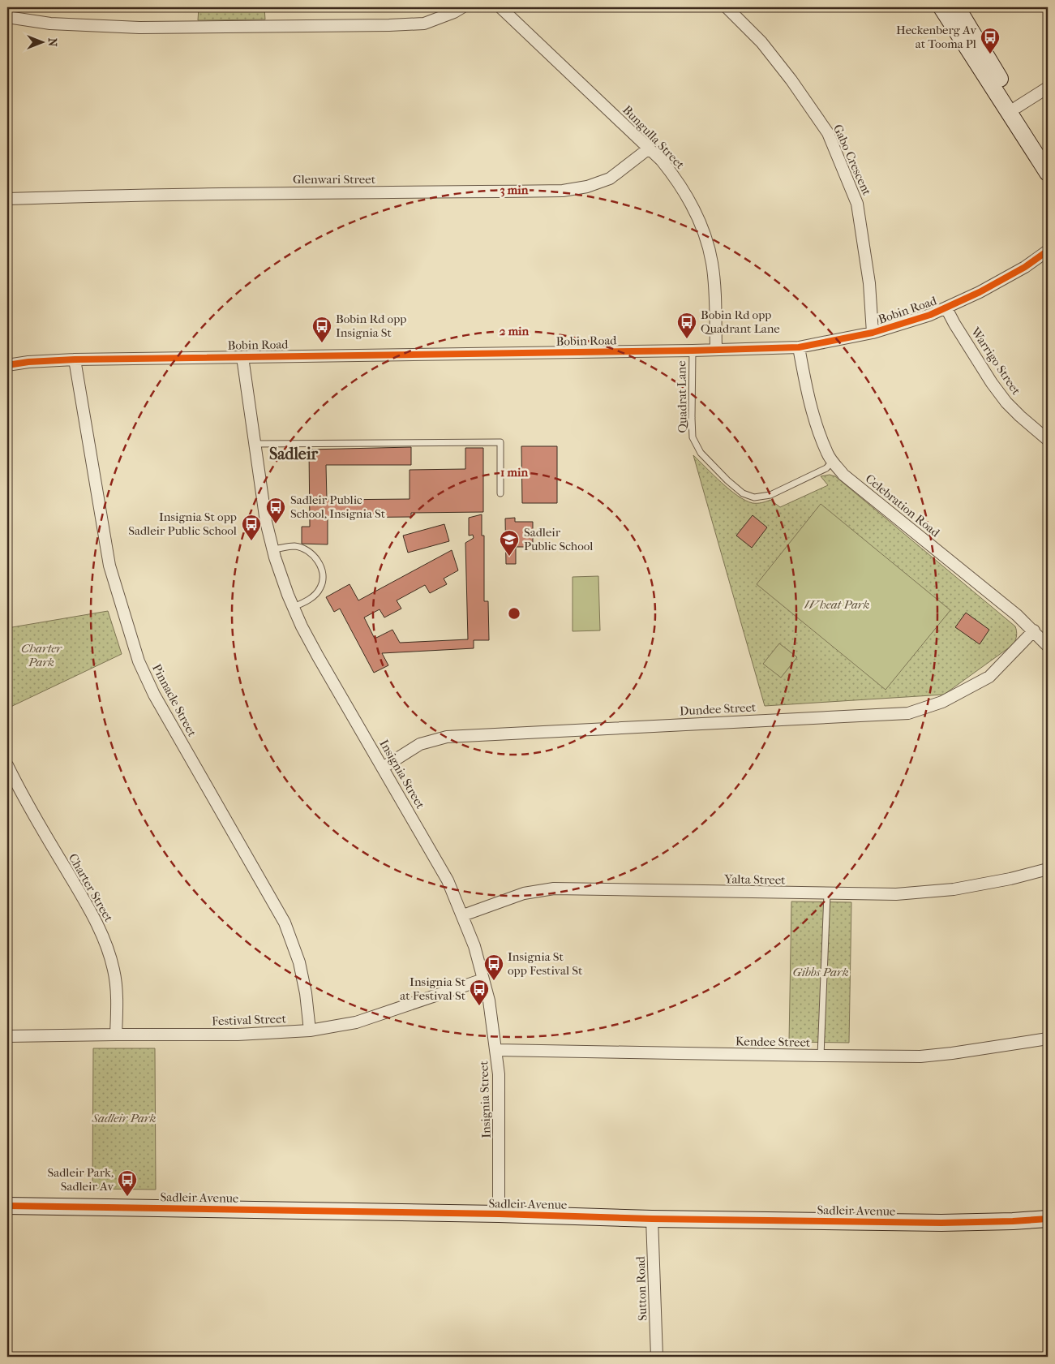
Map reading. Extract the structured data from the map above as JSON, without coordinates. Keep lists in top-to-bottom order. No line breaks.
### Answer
{"streets":{"street":["Bungulla Street","Gabo Crescent","Glenwari Street","Bobin Road","Warrigo Street","Celebration Road","Pinnacle Street","Dundee Street","Insignia Street","Yalta Street","Charter Street","Festival Street","Kendee Street","Sadleir Avenue","Sutton Road"],"lane":["Quadrat Lane"]},"crossings":[["Bungulla Street","Glenwari Street"],["Bungulla Street","Bobin Road"],["Gabo Crescent","Bobin Road"],["Bobin Road","Warrigo Street"],["Bobin Road","Quadrat Lane"],["Bobin Road","Celebration Road"],["Bobin Road","Pinnacle Street"],["Bobin Road","Insignia Street"],["Quadrat Lane","Celebration Road"],["Celebration Road","Dundee Street"],["Pinnacle Street","Festival Street"],["Dundee Street","Insignia Street"],["Insignia Street","Yalta Street"],["Insignia Street","Festival Street"],["Insignia Street","Kendee Street"],["Insignia Street","Sadleir Avenue"],["Charter Street","Festival Street"],["Sadleir Avenue","Sutton Road"]],"districts":["Sadleir"],"parks":["Wheat Park","Charter Park","Gibbs Park","Sadleir Park"],"places":{"bus stop":["Heckenberg Av at Tooma Pl","Bobin Rd opp Quadrant Lane","Bobin Rd opp Insignia St","Sadleir Public School, Insignia St","Insignia St opp Sadleir Public School","Insignia St opp Festival St","Insignia St at Festival St","Sadleir Park, Sadleir Av"],"school or university":["Sadleir Public School"]},"north":"right","rings":["3 min","2 min","1 min"]}
